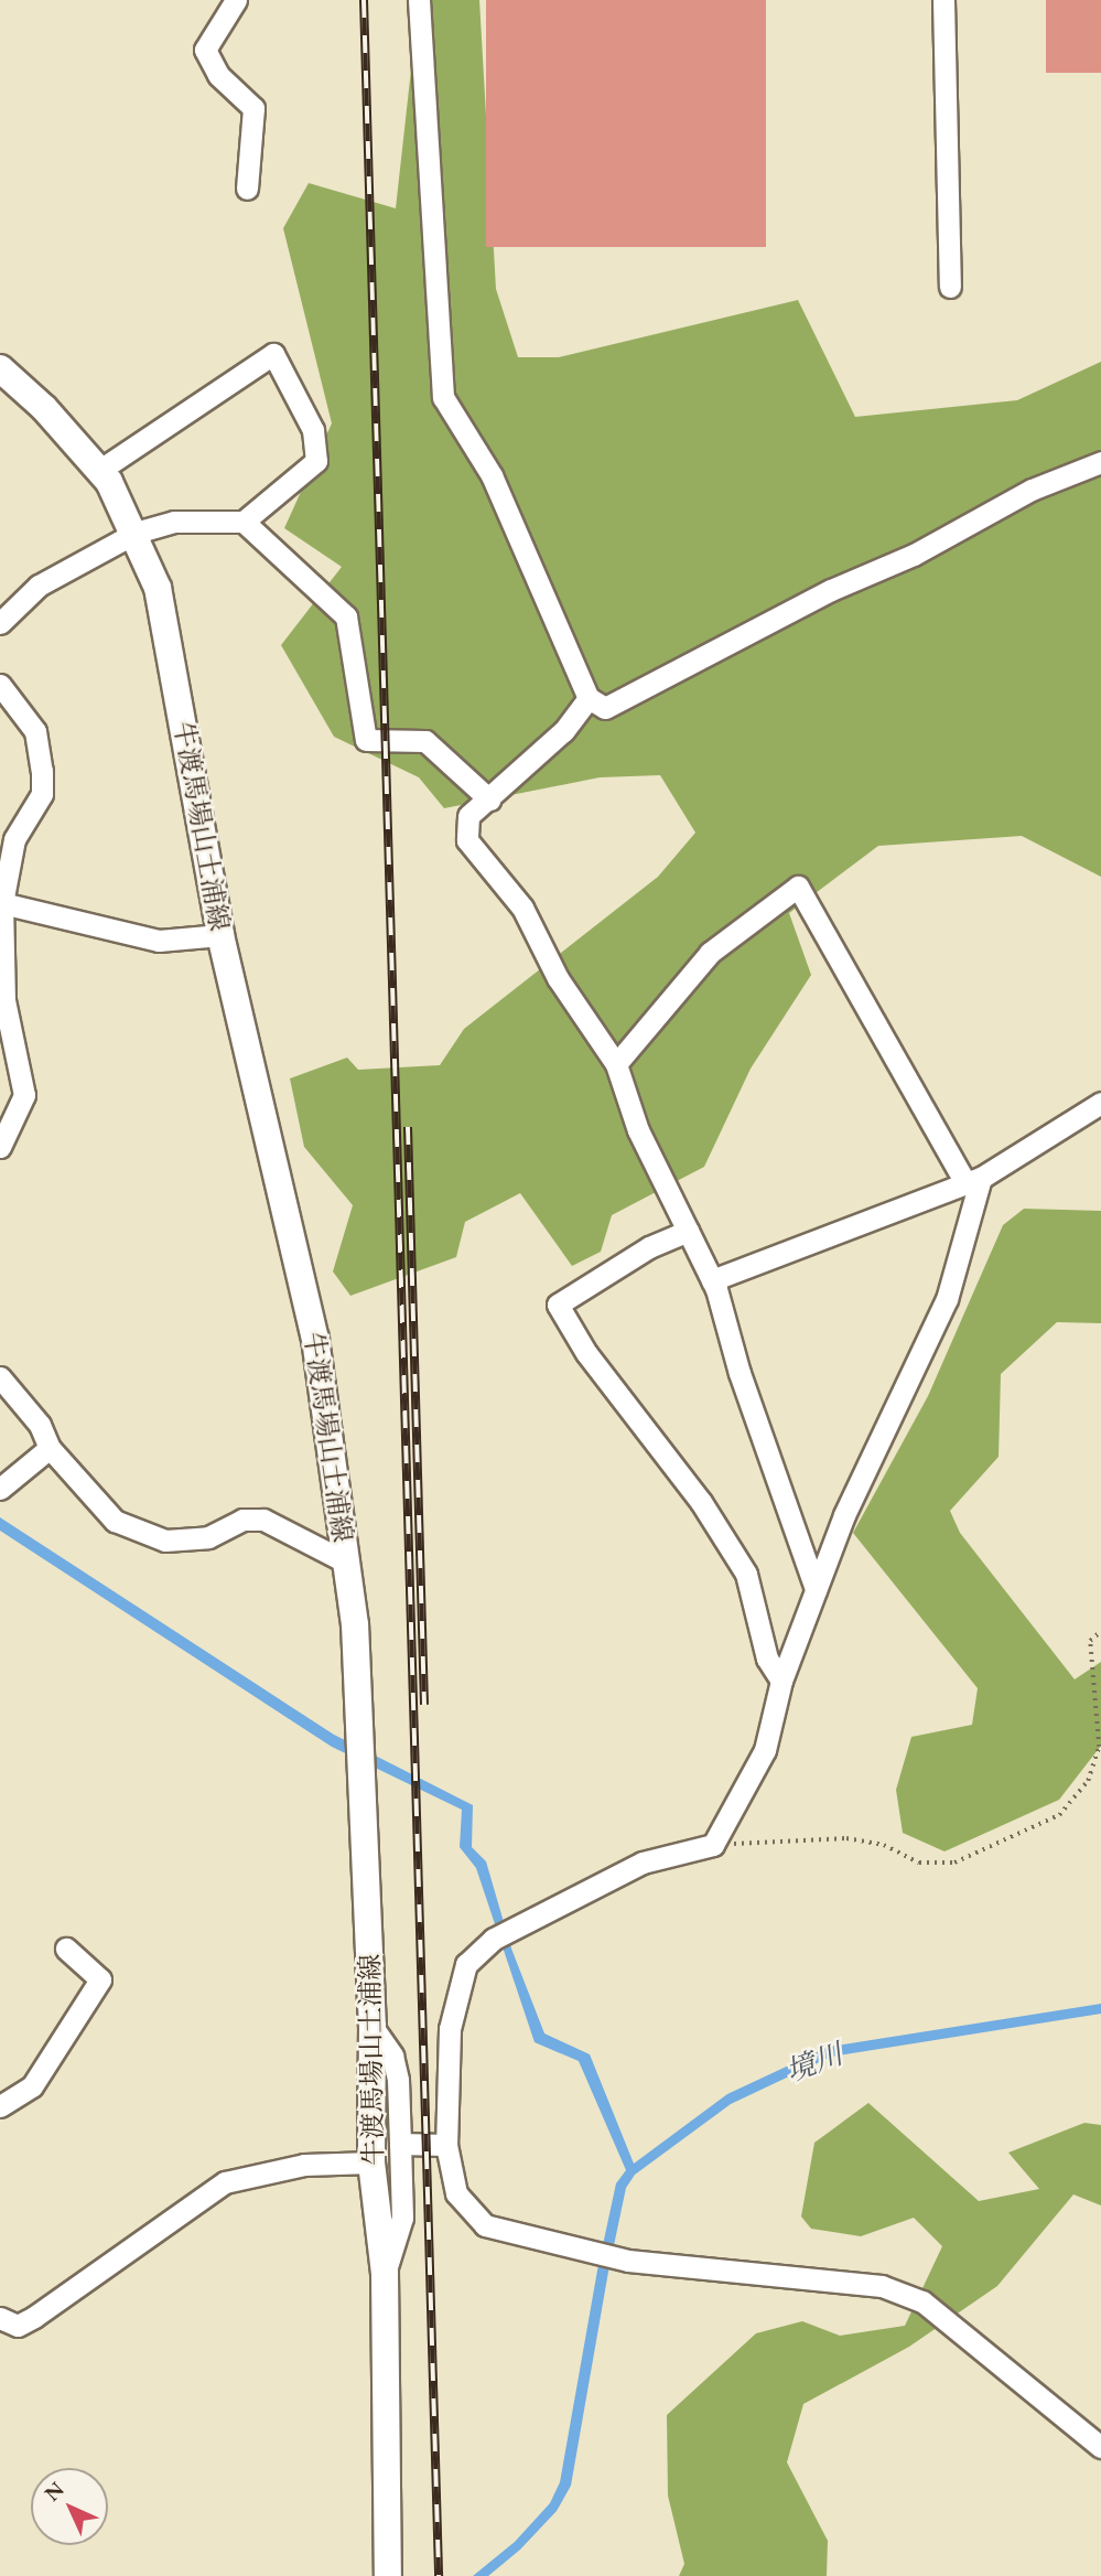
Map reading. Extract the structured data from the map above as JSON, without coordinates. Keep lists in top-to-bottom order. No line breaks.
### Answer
{"streets":{"main road":["牛渡馬場山土浦線"]},"water":["境川"],"north":"top left"}
